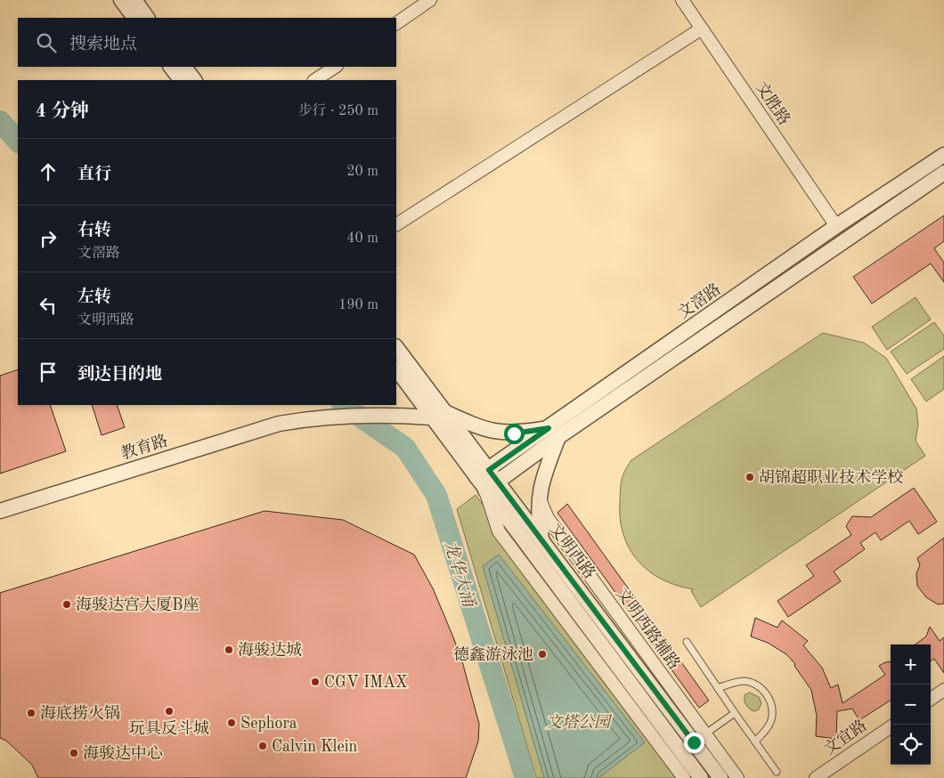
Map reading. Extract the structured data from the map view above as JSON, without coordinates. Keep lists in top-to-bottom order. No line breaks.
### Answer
{"streets":{"street":["文胜路","文滘路","教育路","文明西路","文明西路辅路","文宜路"]},"crossings":[["文胜路","文滘路"],["文滘路","文明西路"],["教育路","文明西路"],["文明西路","文明西路辅路"]],"water":["龙华大涌"],"parks":["文塔公园"],"places":["胡锦超职业技术学校","海骏达宫大厦B座","海骏达城","德鑫游泳池","CGV IMAX","玩具反斗城","海底捞火锅","Sephora","Calvin Klein","海骏达中心"],"page":{"search":"搜索地点","heading":["4 分钟","步行 · 250 m"],"list":[["直行","20 m"],["右转","文滘路","40 m"],["左转","文明西路","190 m"],"到达目的地"],"map_buttons":["+","−"]}}
